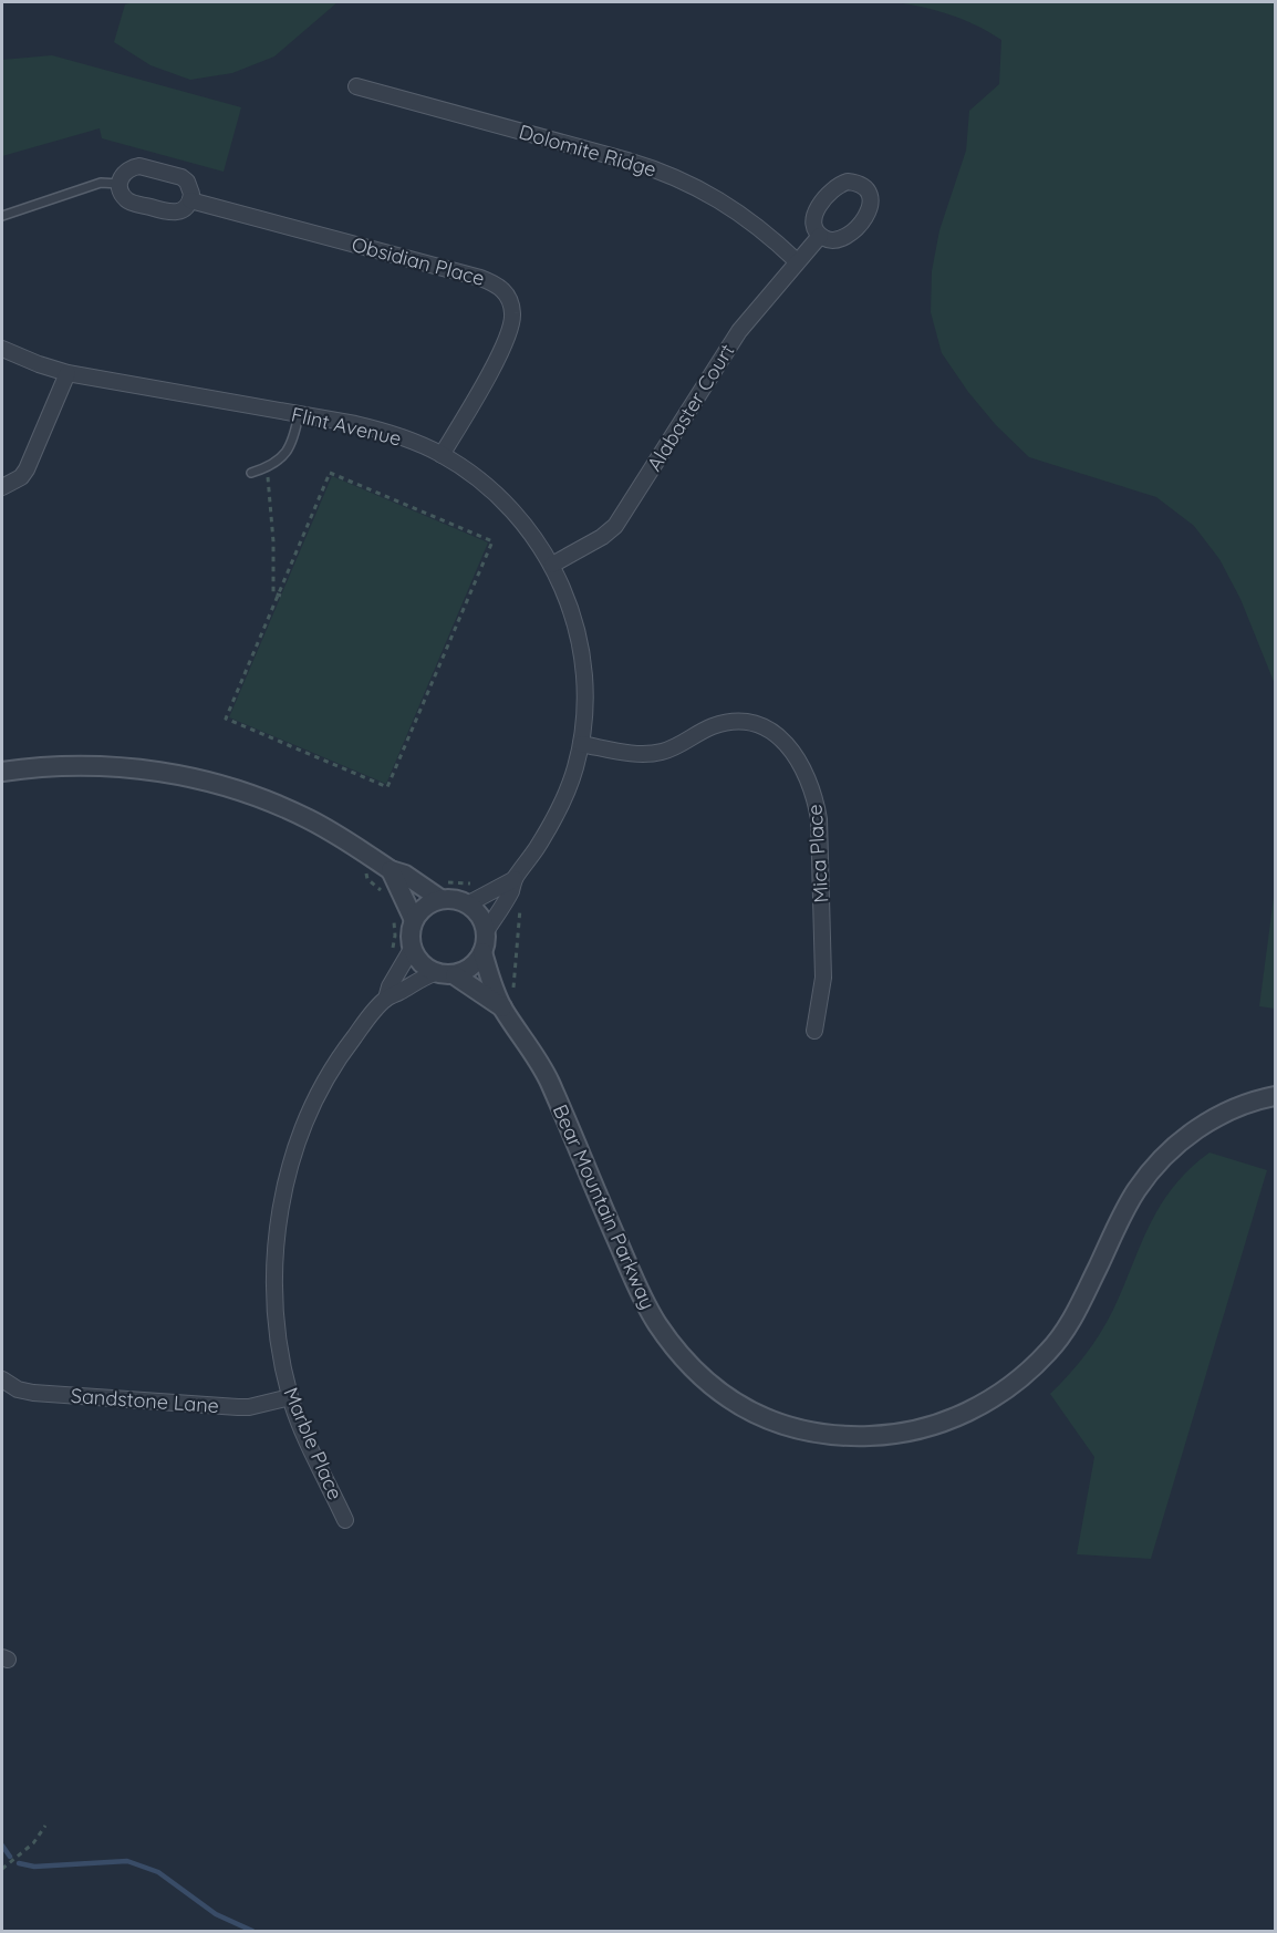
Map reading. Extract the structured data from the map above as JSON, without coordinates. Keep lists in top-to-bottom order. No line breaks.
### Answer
{"streets":{"street":["Dolomite Ridge","Obsidian Place","Alabaster Court","Flint Avenue","Mica Place","Bear Mountain Parkway","Sandstone Lane","Marble Place"]},"crossings":[["Dolomite Ridge","Alabaster Court"],["Obsidian Place","Flint Avenue"],["Alabaster Court","Flint Avenue"],["Flint Avenue","Mica Place"],["Flint Avenue","Bear Mountain Parkway"],["Flint Avenue","Marble Place"],["Bear Mountain Parkway","Marble Place"],["Sandstone Lane","Marble Place"]]}
